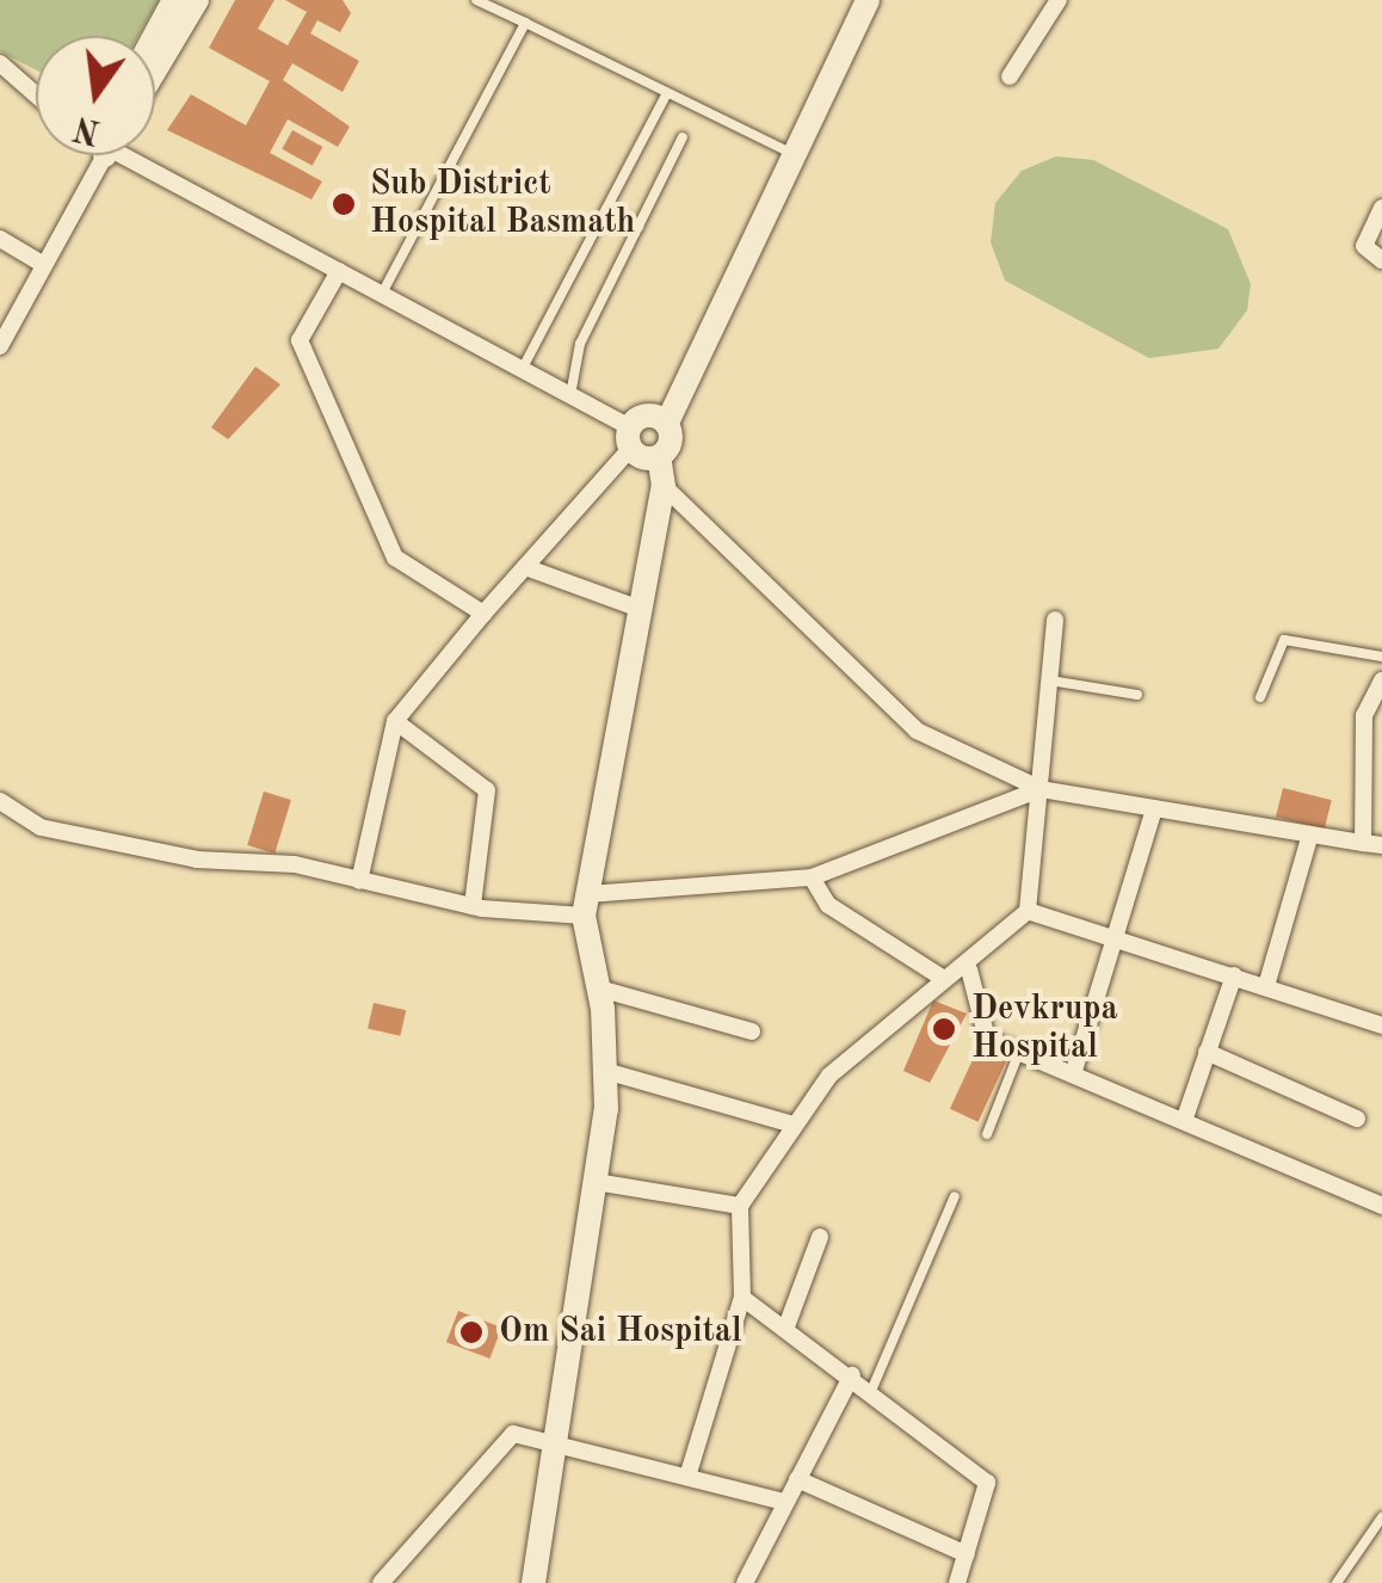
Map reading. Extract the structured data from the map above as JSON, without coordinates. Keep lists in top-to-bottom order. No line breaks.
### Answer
{"places":["Sub District Hospital Basmath","Devkrupa Hospital","Om Sai Hospital"],"north":"bottom"}
